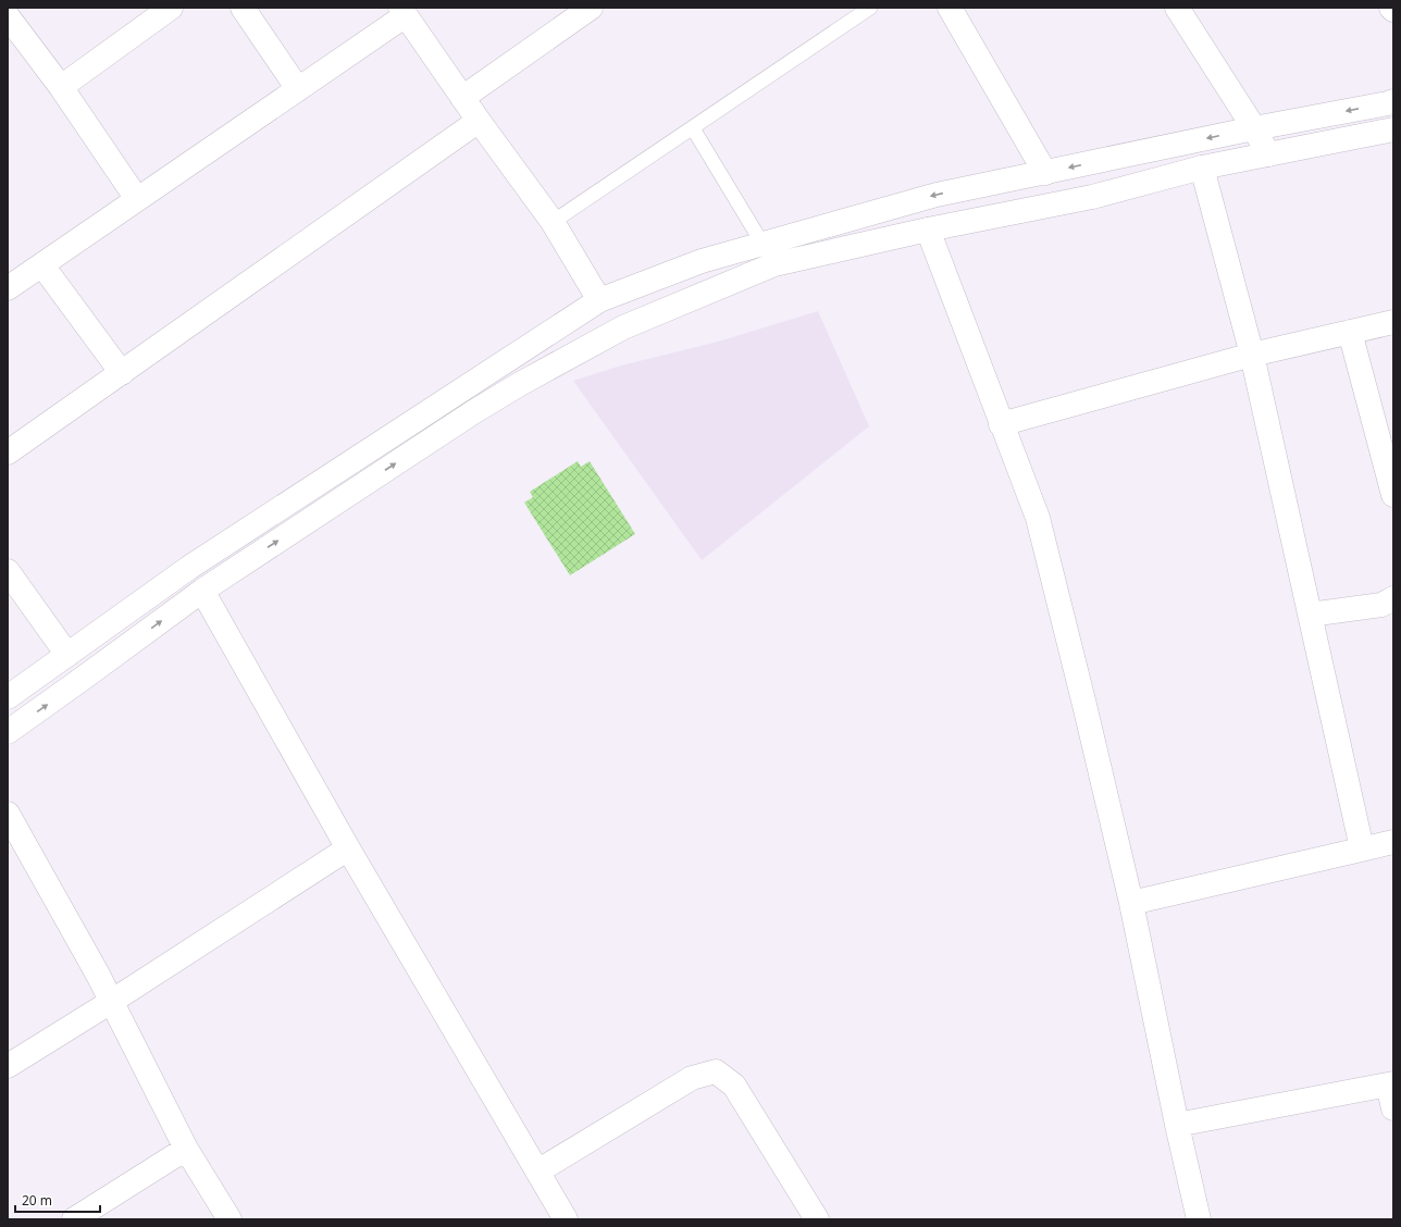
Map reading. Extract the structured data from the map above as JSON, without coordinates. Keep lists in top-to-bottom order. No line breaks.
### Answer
{"scale_bar":"20 m"}
